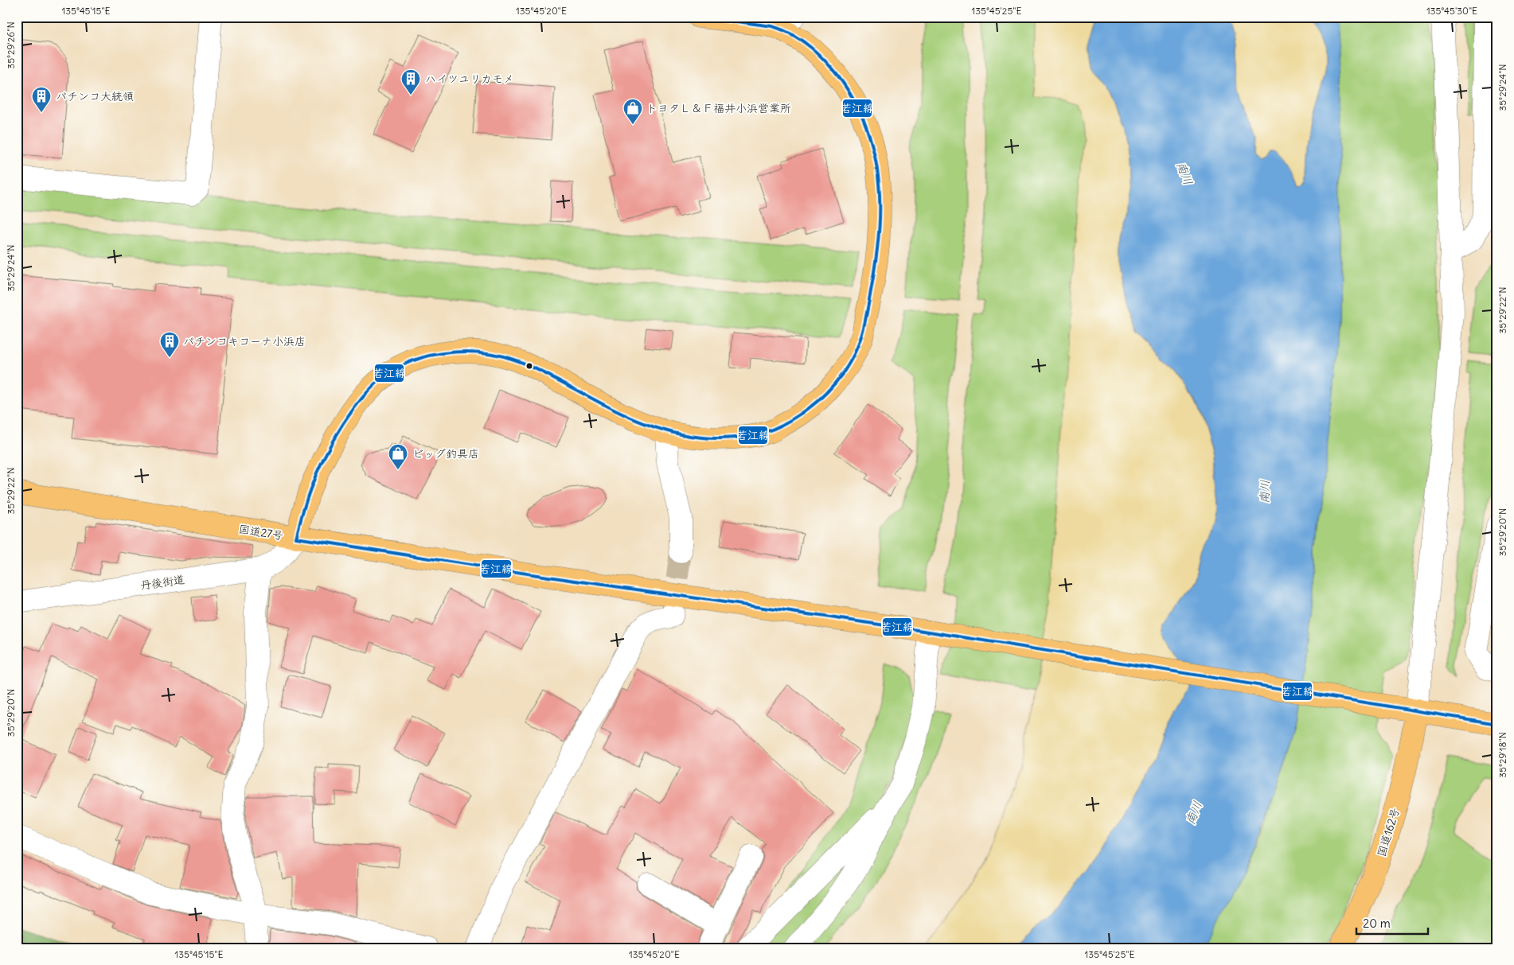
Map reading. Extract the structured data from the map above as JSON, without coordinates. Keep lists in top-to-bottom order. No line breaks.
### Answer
{"streets":{"highway":["国道27号","国道162号"],"street":["丹後街道"]},"crossings":[["国道27号","丹後街道"],["国道27号","国道162号"]],"water":["南川"],"places":{"building":["ハイツユリカモメ","パチンコ大統領","パチンコキコーナ小浜店"],"shop":["トヨタＬ＆Ｆ福井小浜営業所","ビッグ釣具店"]},"lines":["transit line 若江線"],"scale_bar":"20 m","coordinates":["135°45'15\"E","135°45'20\"E","135°45'25\"E","135°45'30\"E","35°29'26\"N","35°29'24\"N","35°29'22\"N","35°29'20\"N","35°29'18\"N"]}
